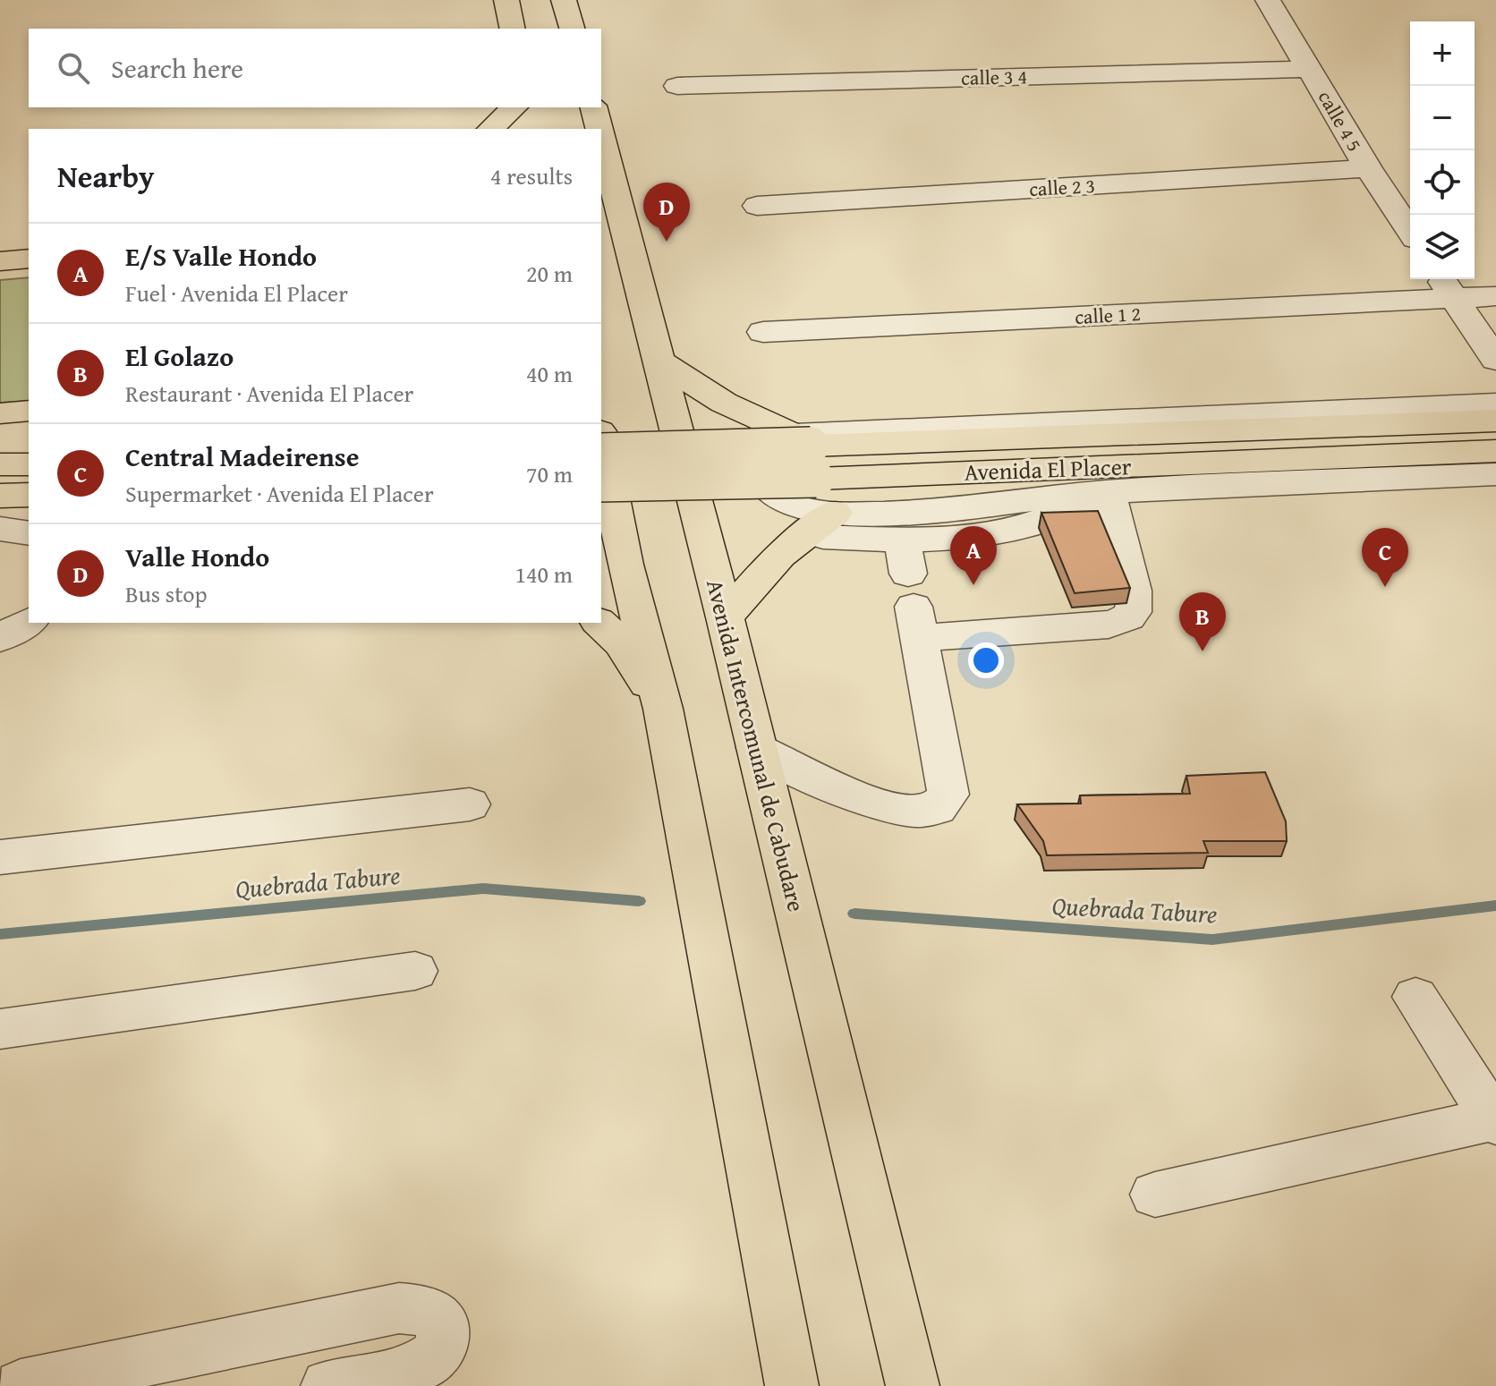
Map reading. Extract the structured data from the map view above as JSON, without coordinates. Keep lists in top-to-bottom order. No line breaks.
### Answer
{"streets":{"main road":["Avenida El Placer","Avenida Intercomunal de Cabudare"],"street":["calle 3 4","calle 4 5","calle 2 3","calle 1 2"]},"crossings":[["calle 3 4","calle 4 5"],["calle 4 5","calle 2 3"]],"water":["Quebrada Tabure"],"page":{"map_buttons":["+","−"],"search":"Search here","heading":["Nearby","4 results"],"pins":["D","A","C","B"],"list":[{"mark":"A","name":"E/S Valle Hondo","note":"Fuel · Avenida El Placer","value":"20 m"},{"mark":"B","name":"El Golazo","note":"Restaurant · Avenida El Placer","value":"40 m"},{"mark":"C","name":"Central Madeirense","note":"Supermarket · Avenida El Placer","value":"70 m"},{"mark":"D","name":"Valle Hondo","note":"Bus stop","value":"140 m"}]}}
